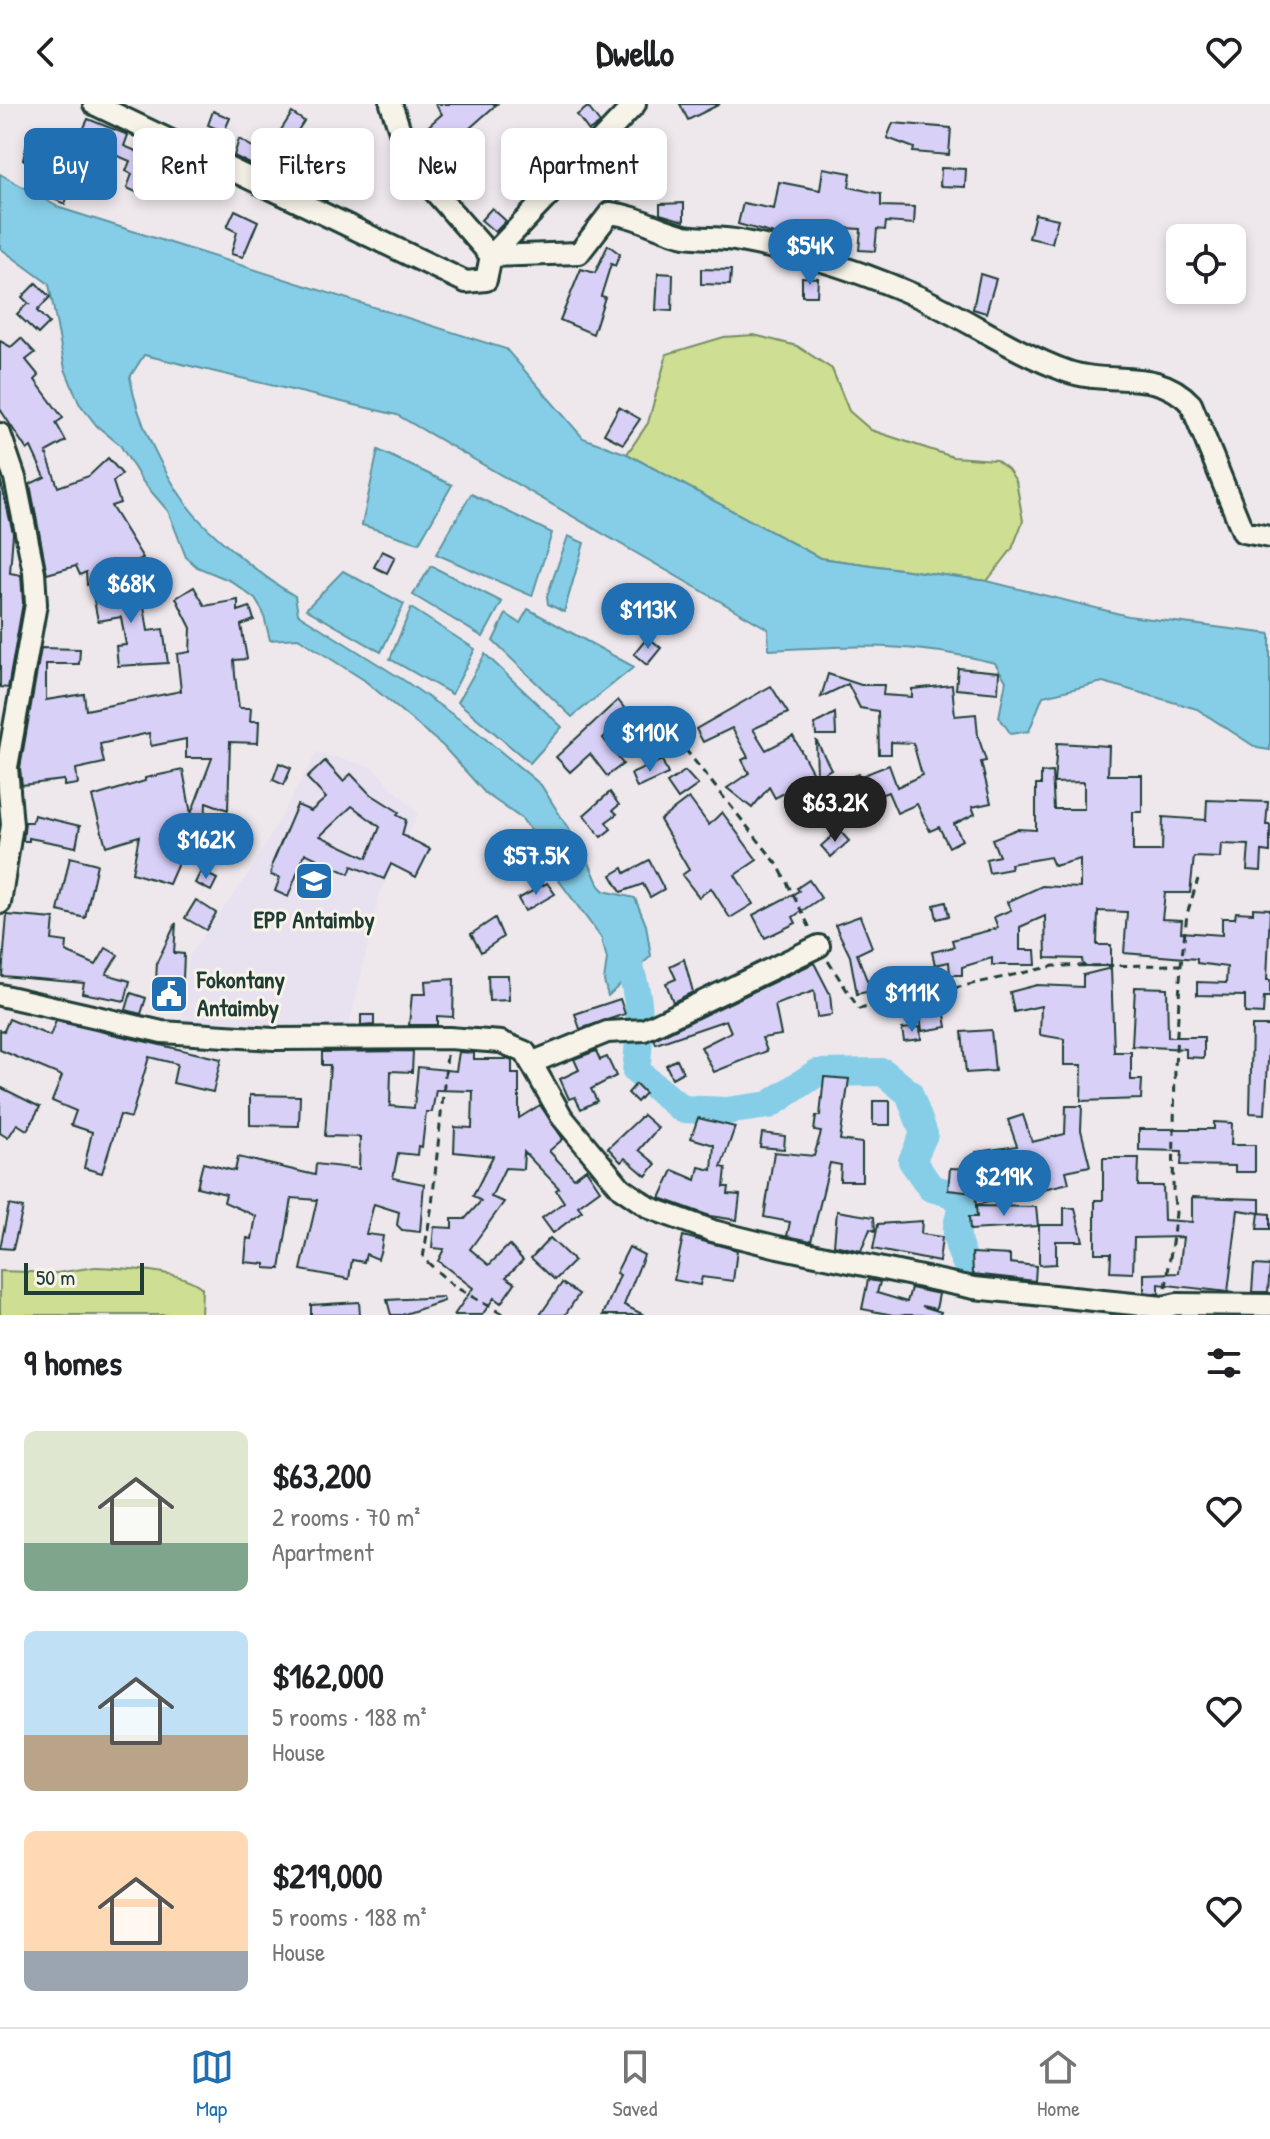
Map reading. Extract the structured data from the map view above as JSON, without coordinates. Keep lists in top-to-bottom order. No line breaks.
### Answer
{"places":{"school or university":["EPP Antaimby"],"public building":["Fokontany Antaimby"]},"scale_bar":"50 m","page":{"header":"Dwello","chip":["Buy","Rent","Filters","New","Apartment"],"price":["$54K","$68K","$113K","$110K","$63.2K","$162K","$57.5K","$111K","$219K"],"scale":"50 m","heading":"9 homes","list":[{"name":"$63,200","note":"2 rooms · 70 m² · Apartment"},{"name":"$162,000","note":"5 rooms · 188 m² · House"},{"name":"$219,000","note":"5 rooms · 188 m² · House"}],"tabs":["Map","Saved","Home"]}}
